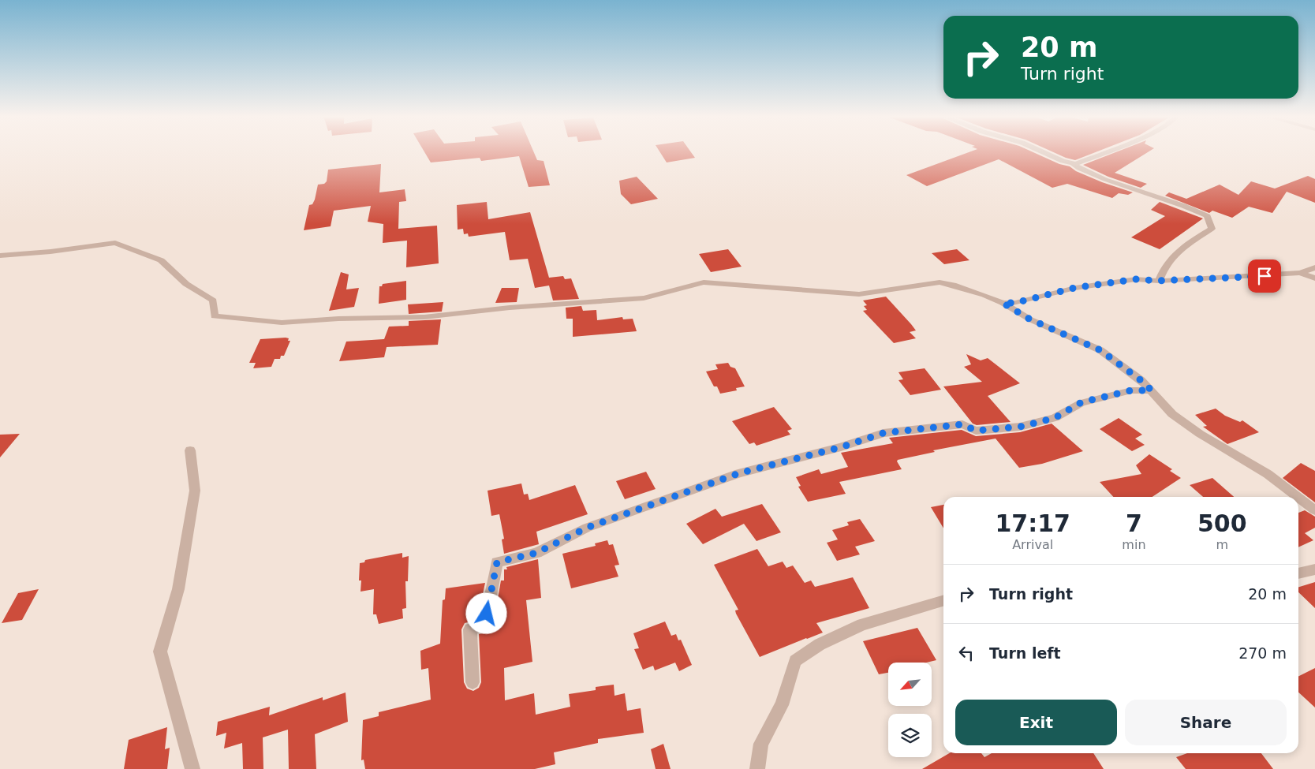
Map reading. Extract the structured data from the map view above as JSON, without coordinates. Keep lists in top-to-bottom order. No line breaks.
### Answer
{"north":"bottom left","page":{"turn":["20 m","Turn right"],"eta":["17:17","Arrival","7","min","500","m"],"list":[{"name":"Turn right","value":"20 m"},{"name":"Turn left","value":"270 m"}],"buttons":["Exit","Share"]}}
